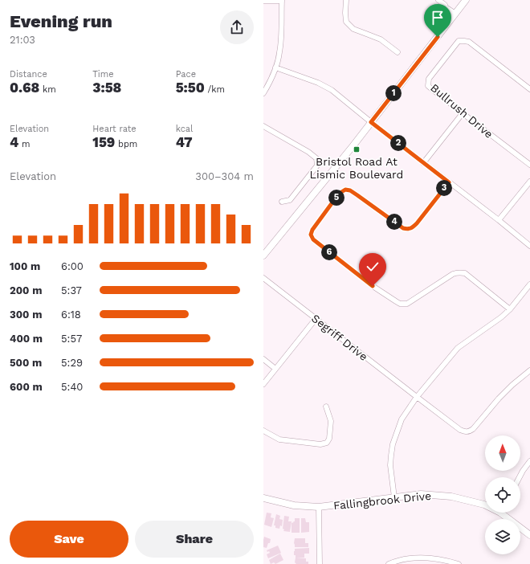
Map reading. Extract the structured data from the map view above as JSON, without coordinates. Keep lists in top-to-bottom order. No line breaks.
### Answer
{"streets":{"street":["Bullrush Drive","Segriff Drive","Fallingbrook Drive"]},"places":{"transit":["Bristol Road At Lismic Boulevard"]},"north":"top","page":{"heading":["Evening run","21:03"],"stats":[["Distance","0.68 km"],["Time","3:58"],["Pace","5:50 /km"],["Elevation","4 m"],["Heart rate","159 bpm"],["kcal","47"]],"pins":["1","2","3","5","4","6"],"chart":["Elevation","300–304 m"],"list":[{"name":"100 m","note":"6:00"},{"name":"200 m","note":"5:37"},{"name":"300 m","note":"6:18"},{"name":"400 m","note":"5:57"},{"name":"500 m","note":"5:29"},{"name":"600 m","note":"5:40"}],"buttons":["Save","Share"]}}
